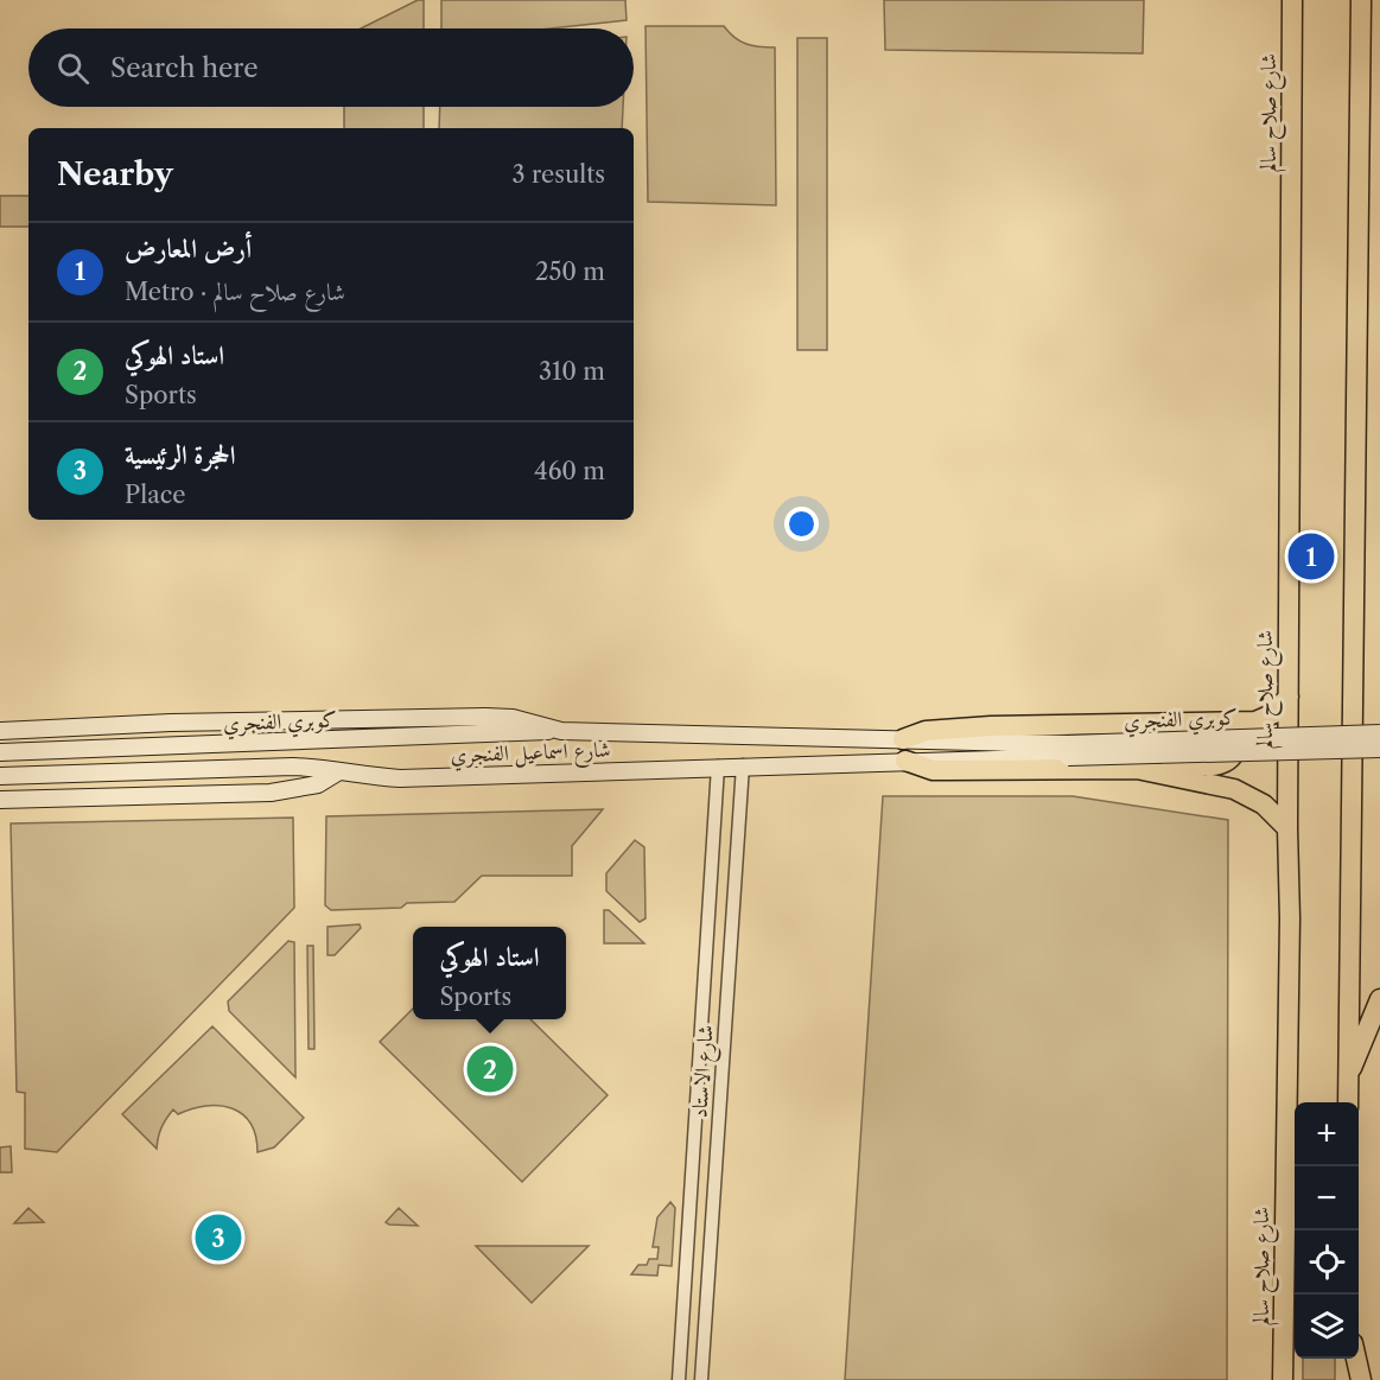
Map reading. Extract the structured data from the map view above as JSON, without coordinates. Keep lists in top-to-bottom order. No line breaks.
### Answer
{"streets":{"highway":["شارع صلاح سالم"],"main road":["كوبري الفنجري","شارع اسماعيل الفنجري"],"street":["شارع الاستاد"]},"crossings":[["كوبري الفنجري","شارع اسماعيل الفنجري"],["شارع اسماعيل الفنجري","شارع الاستاد"]],"page":{"search":"Search here","heading":["Nearby","3 results"],"list":[{"mark":"1","name":"أرض المعارض","note":"Metro · شارع صلاح سالم","value":"250 m"},{"mark":"2","name":"استاد الهوكي","note":"Sports","value":"310 m"},{"mark":"3","name":"الحجرة الرئيسية","note":"Place","value":"460 m"}],"pins":["1","2","3"],"popup":["استاد الهوكي","Sports"],"map_buttons":["+","−"]}}
